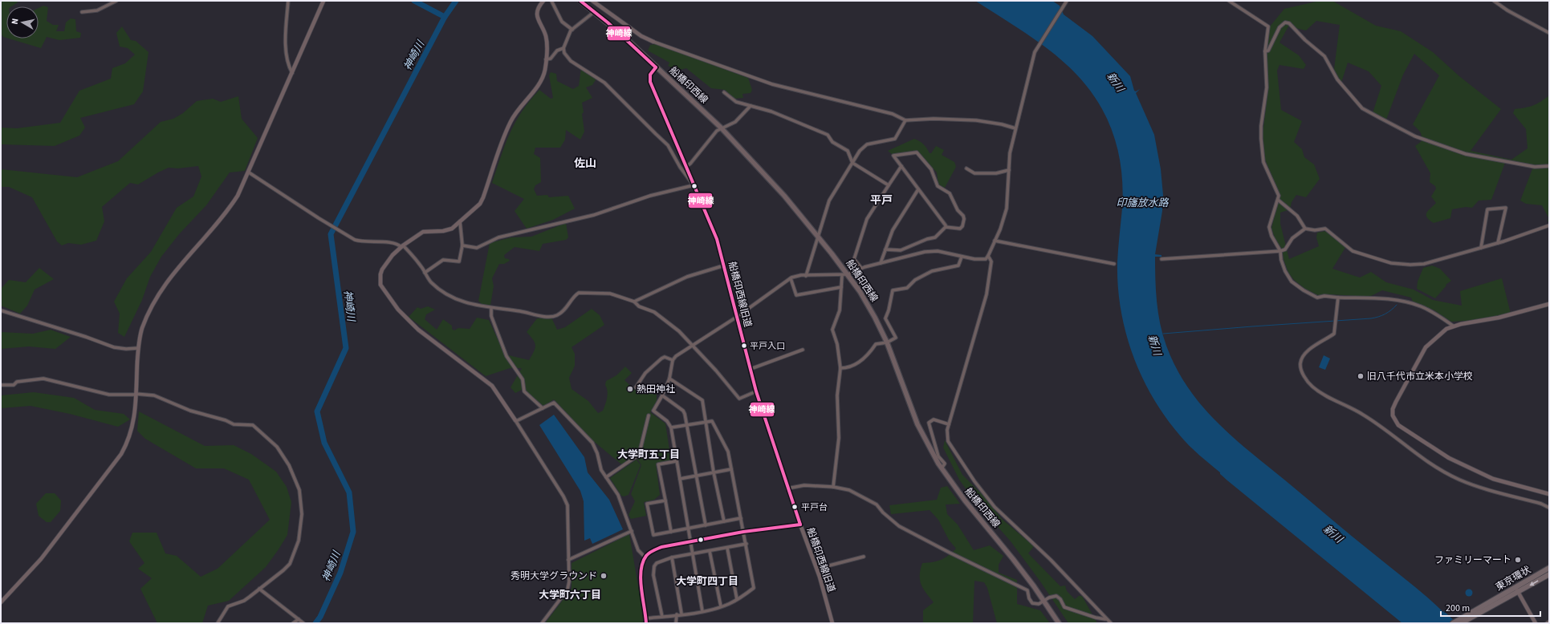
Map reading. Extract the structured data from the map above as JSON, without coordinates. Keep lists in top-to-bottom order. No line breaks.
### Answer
{"streets":{"highway":["東京環状"],"main road":["船橋印西線"],"street":["船橋印西線旧道"]},"crossings":[["船橋印西線","船橋印西線旧道"]],"districts":["佐山","平戸","大学町五丁目","大学町四丁目","大学町六丁目"],"water":["神崎川","新川","印旛放水路"],"places":["平戸入口","旧八千代市立米本小学校","熱田神社","平戸台","ファミリーマート","秀明大学グラウンド"],"lines":["transit line 神崎線"],"scale_bar":"200 m","north":"left"}
